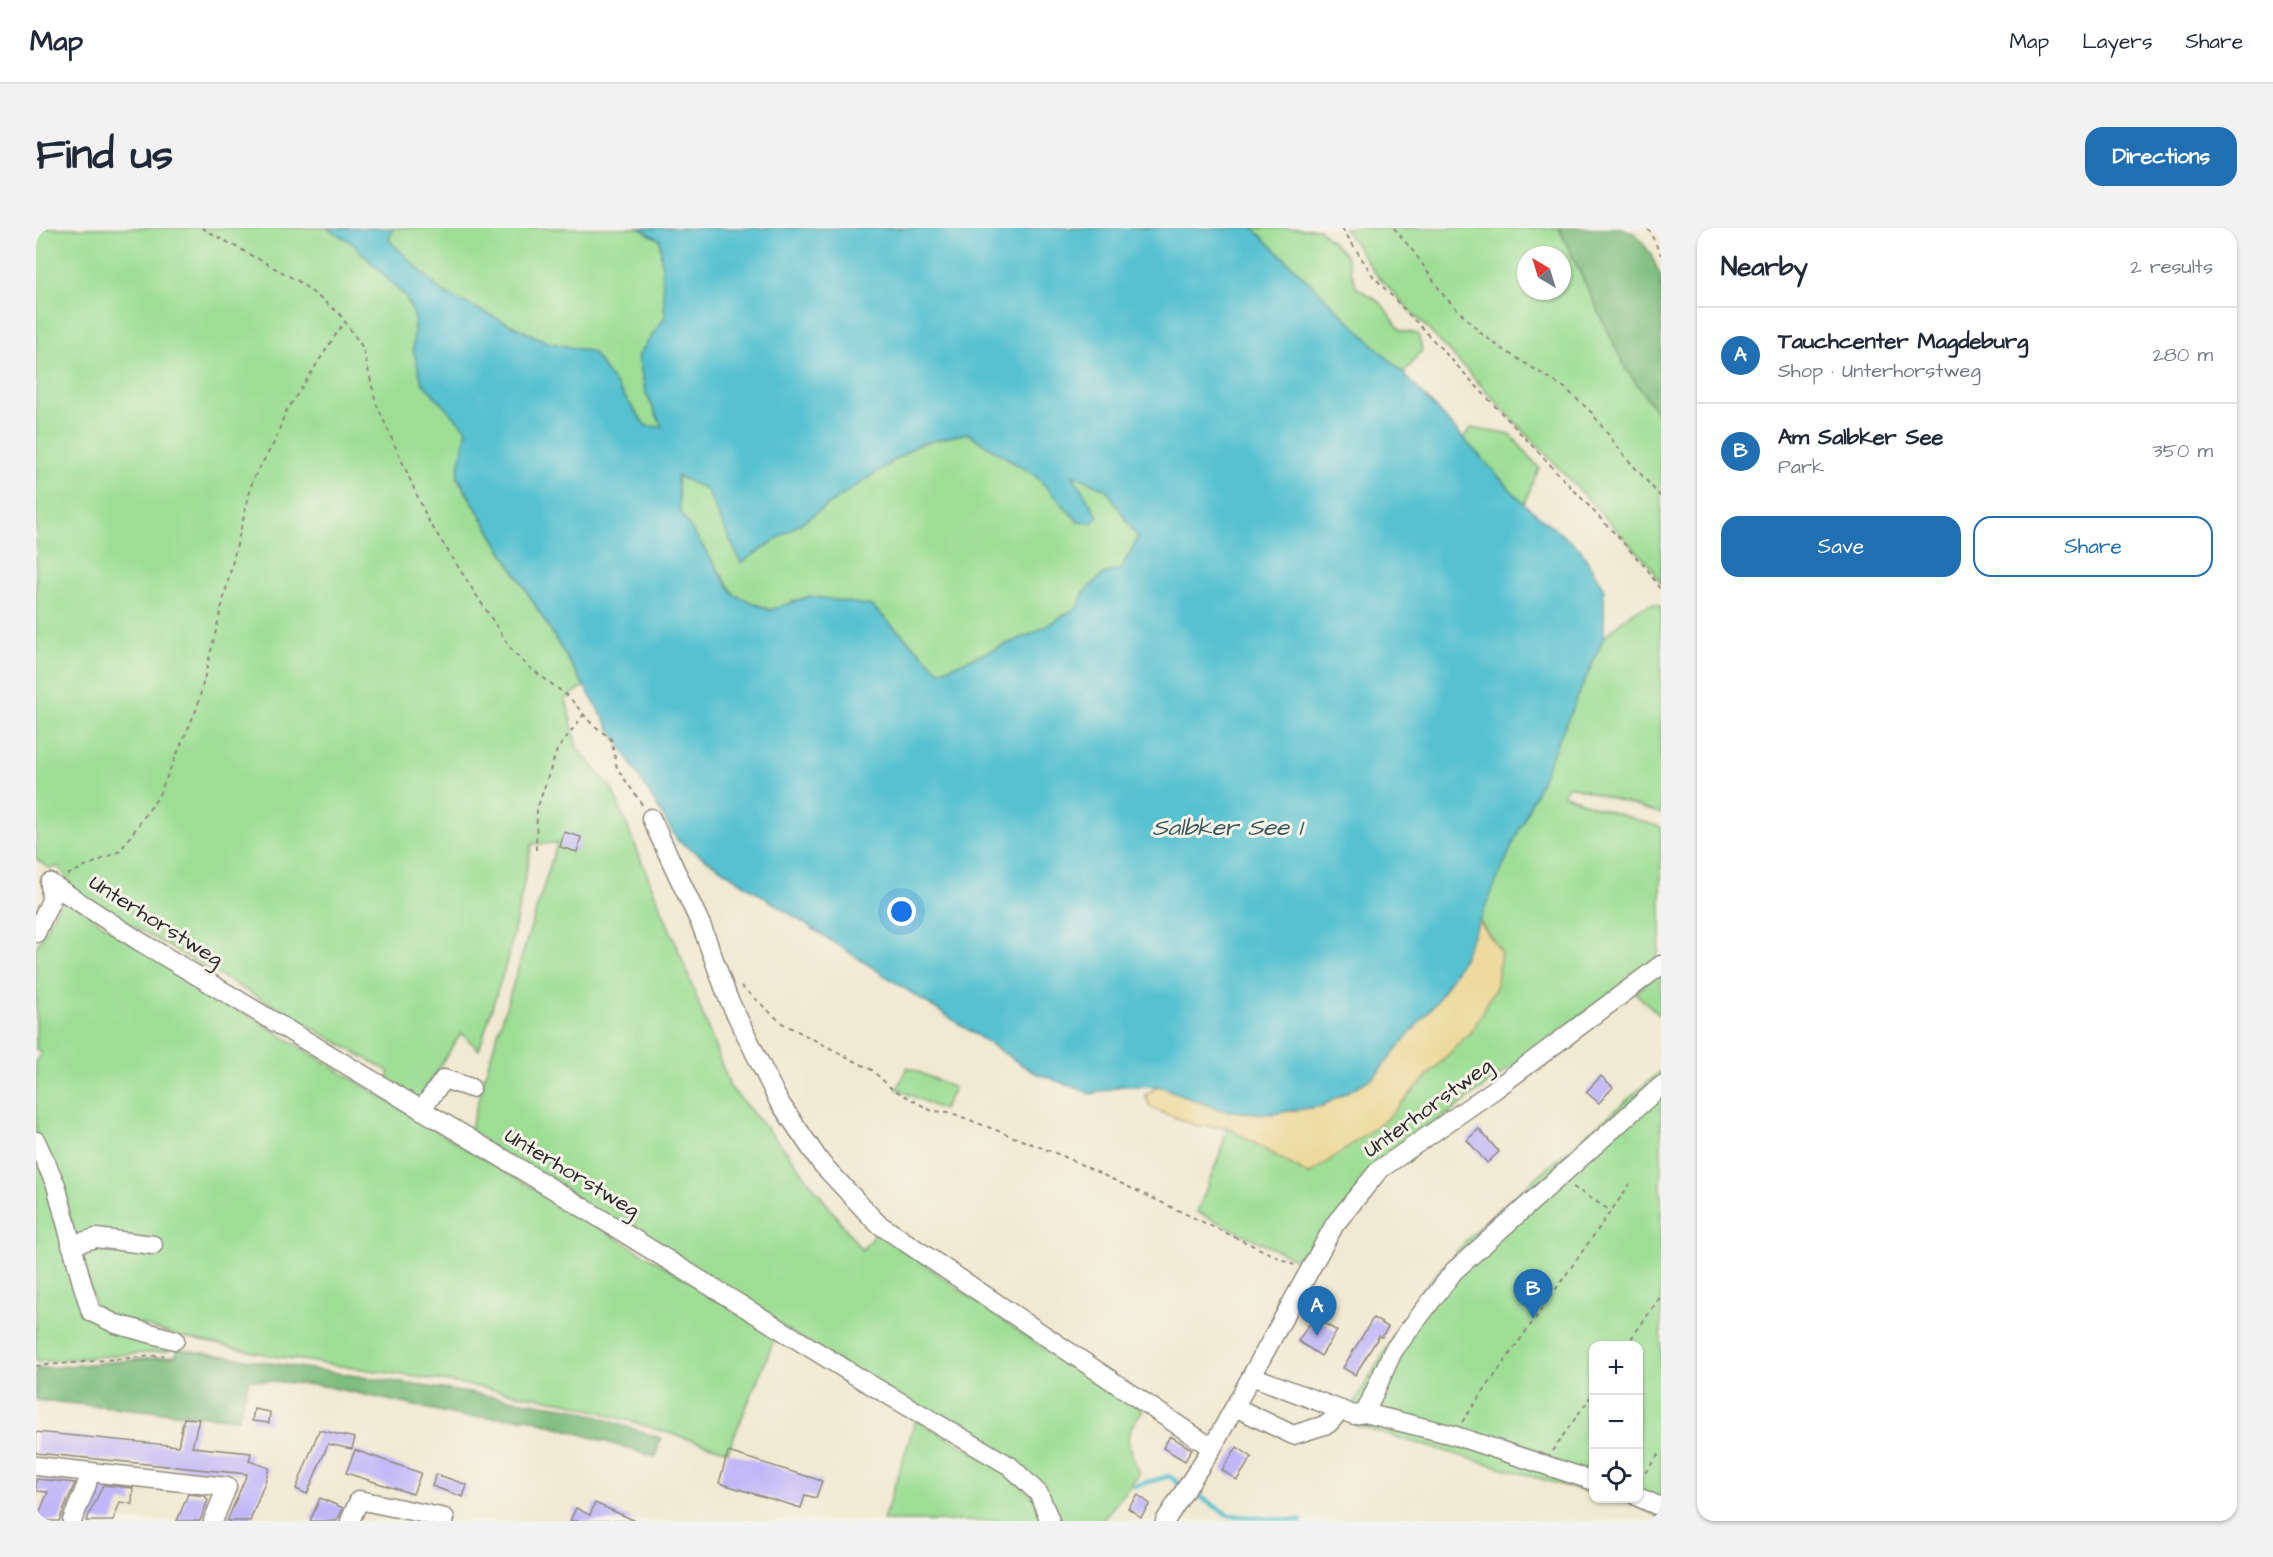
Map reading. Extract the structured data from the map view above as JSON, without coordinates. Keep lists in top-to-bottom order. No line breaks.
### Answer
{"streets":{"street":["Unterhorstweg"]},"water":["Salbker See 1"],"north":"top left","page":{"header":"Map","nav":["Map","Layers","Share"],"title":"Find us","buttons":["Directions",["Save","Share"]],"heading":["Nearby","2 results"],"list":[{"mark":"A","name":"Tauchcenter Magdeburg","note":"Shop · Unterhorstweg","value":"280 m"},{"mark":"B","name":"Am Salbker See","note":"Park","value":"350 m"}],"pins":["B","A"],"map_buttons":["+","−"]}}
